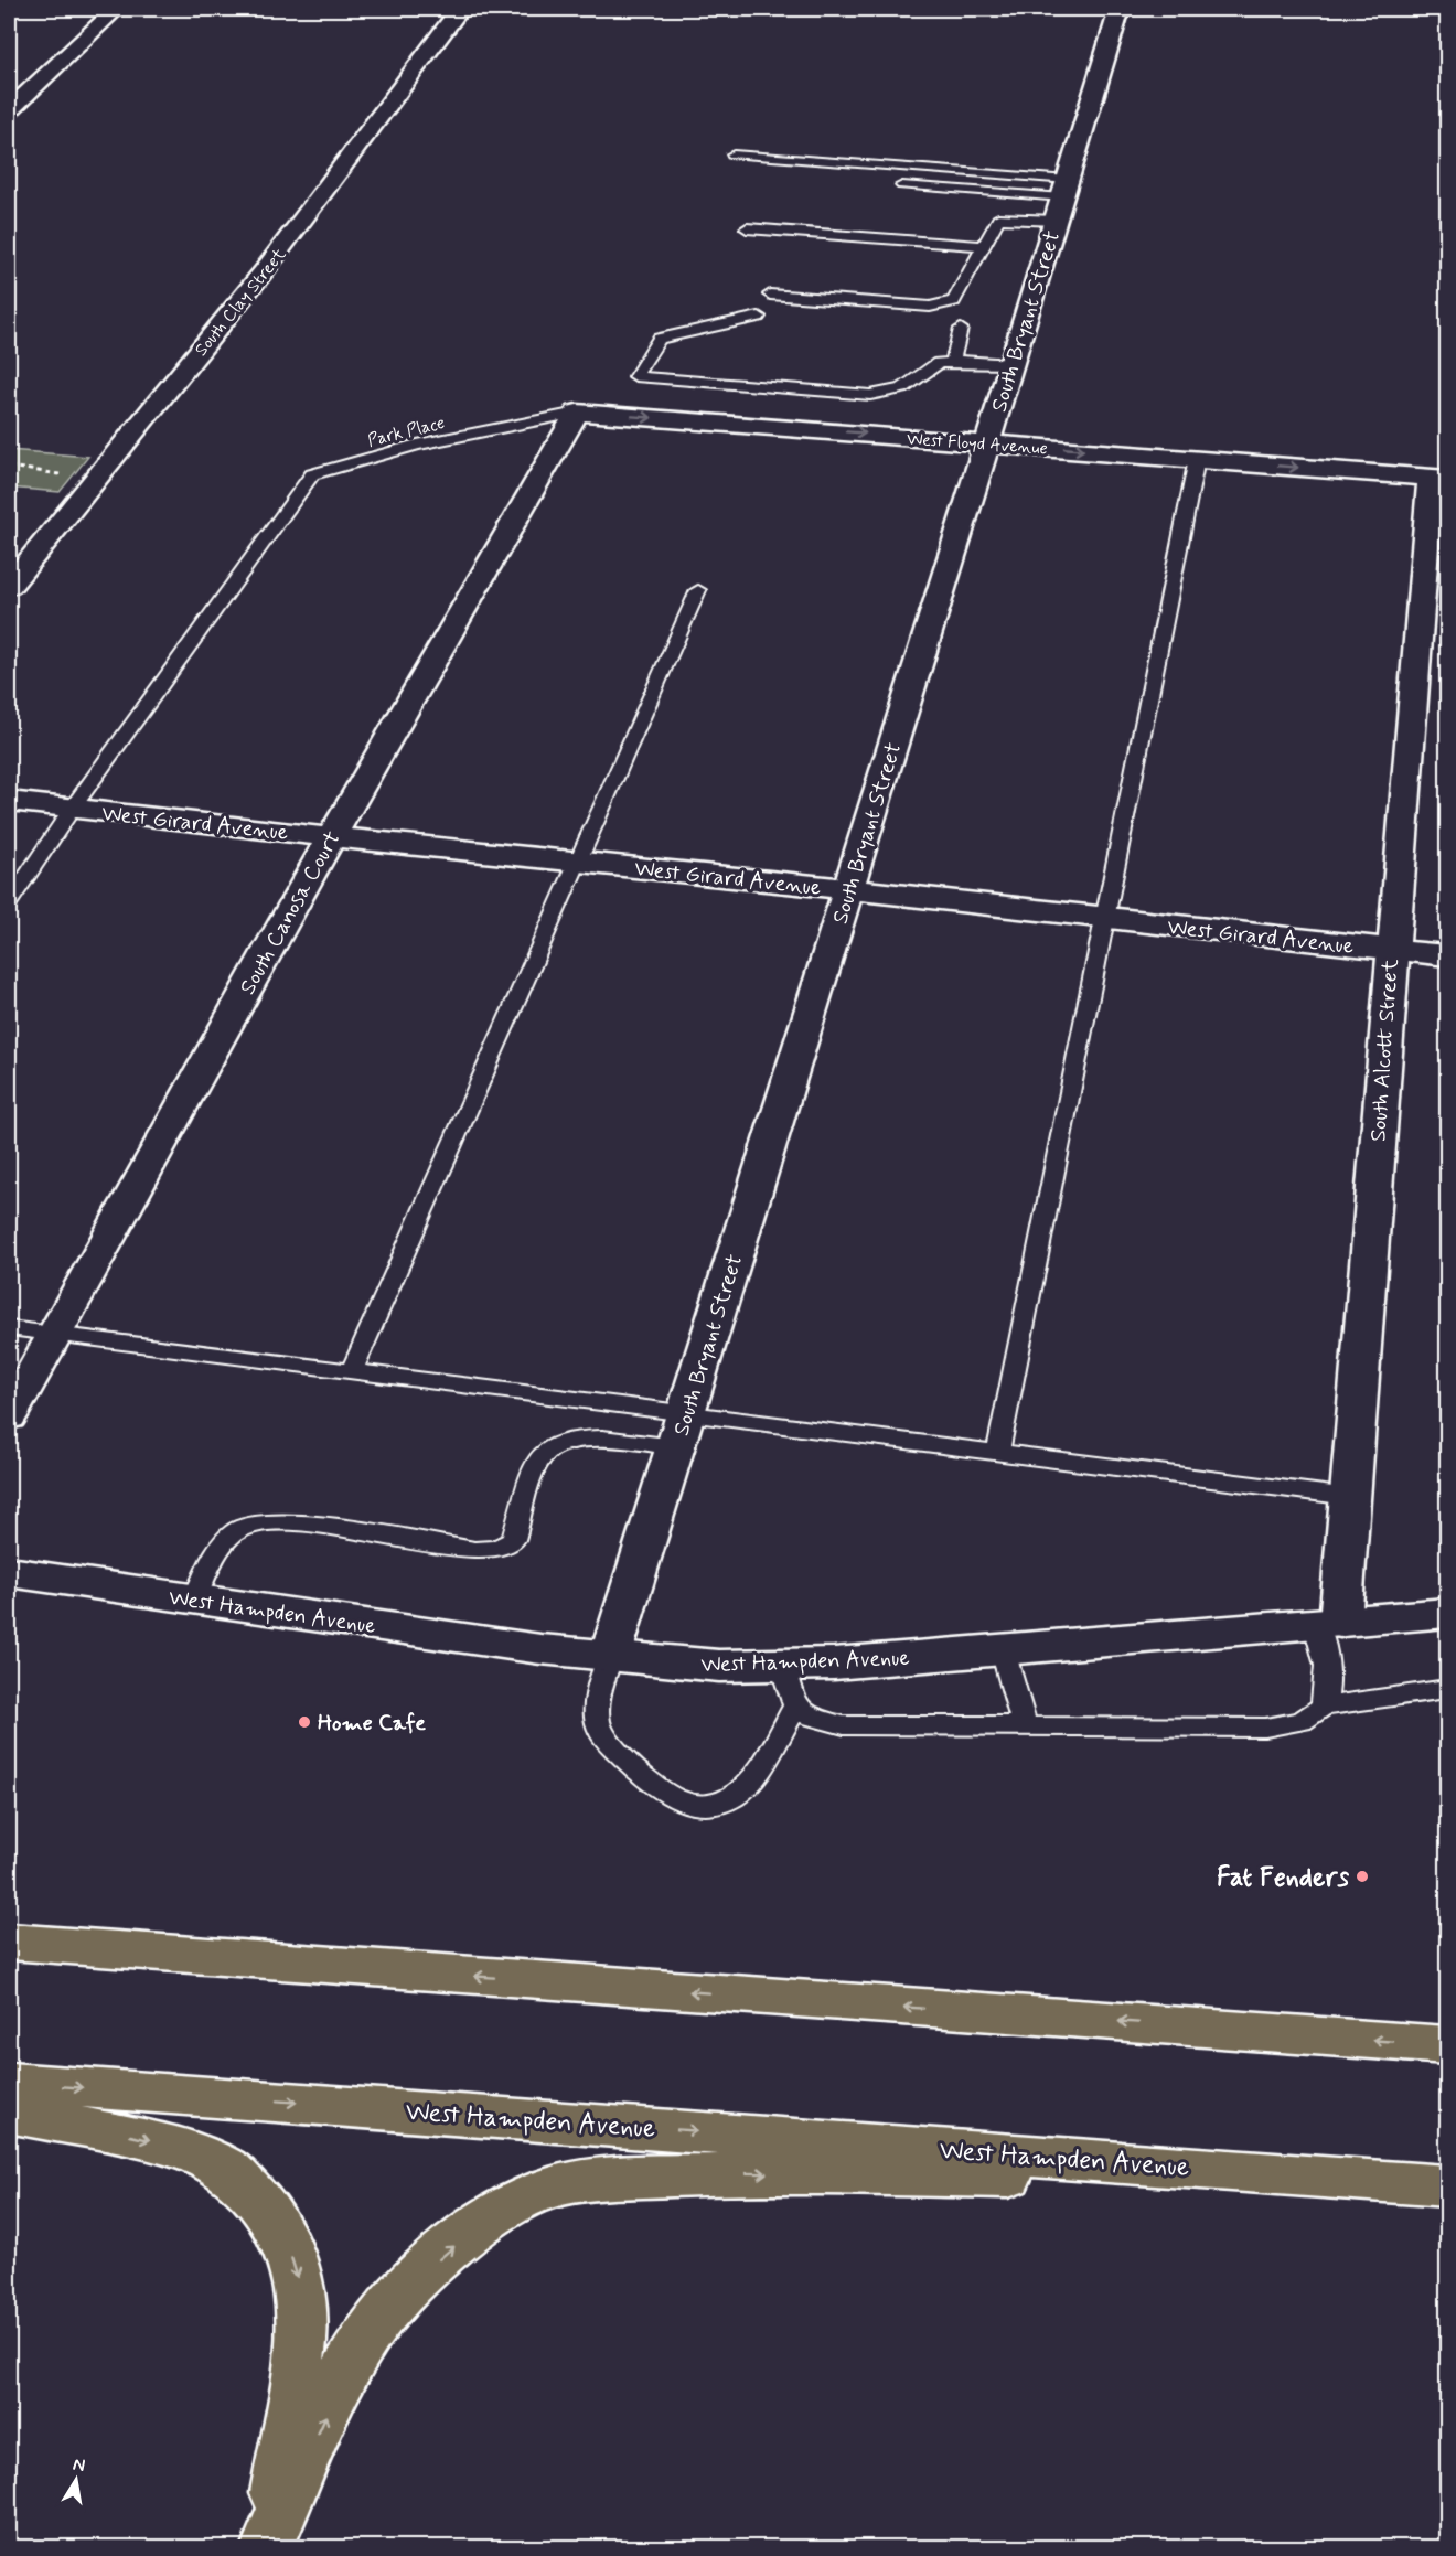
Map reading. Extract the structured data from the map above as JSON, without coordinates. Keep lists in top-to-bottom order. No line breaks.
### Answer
{"streets":{"highway":["West Hampden Avenue"],"street":["South Clay Street","South Bryant Street","West Floyd Avenue","West Girard Avenue","South Canosa Court","South Alcott Street"],"lane":["Park Place"]},"crossings":[["South Bryant Street","West Floyd Avenue"],["South Bryant Street","West Girard Avenue"],["South Bryant Street","West Hampden Avenue"],["Park Place","West Floyd Avenue"],["Park Place","West Girard Avenue"],["West Floyd Avenue","South Canosa Court"],["West Floyd Avenue","South Alcott Street"],["West Girard Avenue","South Canosa Court"],["West Girard Avenue","South Alcott Street"],["South Alcott Street","West Hampden Avenue"]],"one_way":["West Floyd Avenue","West Hampden Avenue"],"places":["Home Cafe","Fat Fenders"],"north":"top"}
